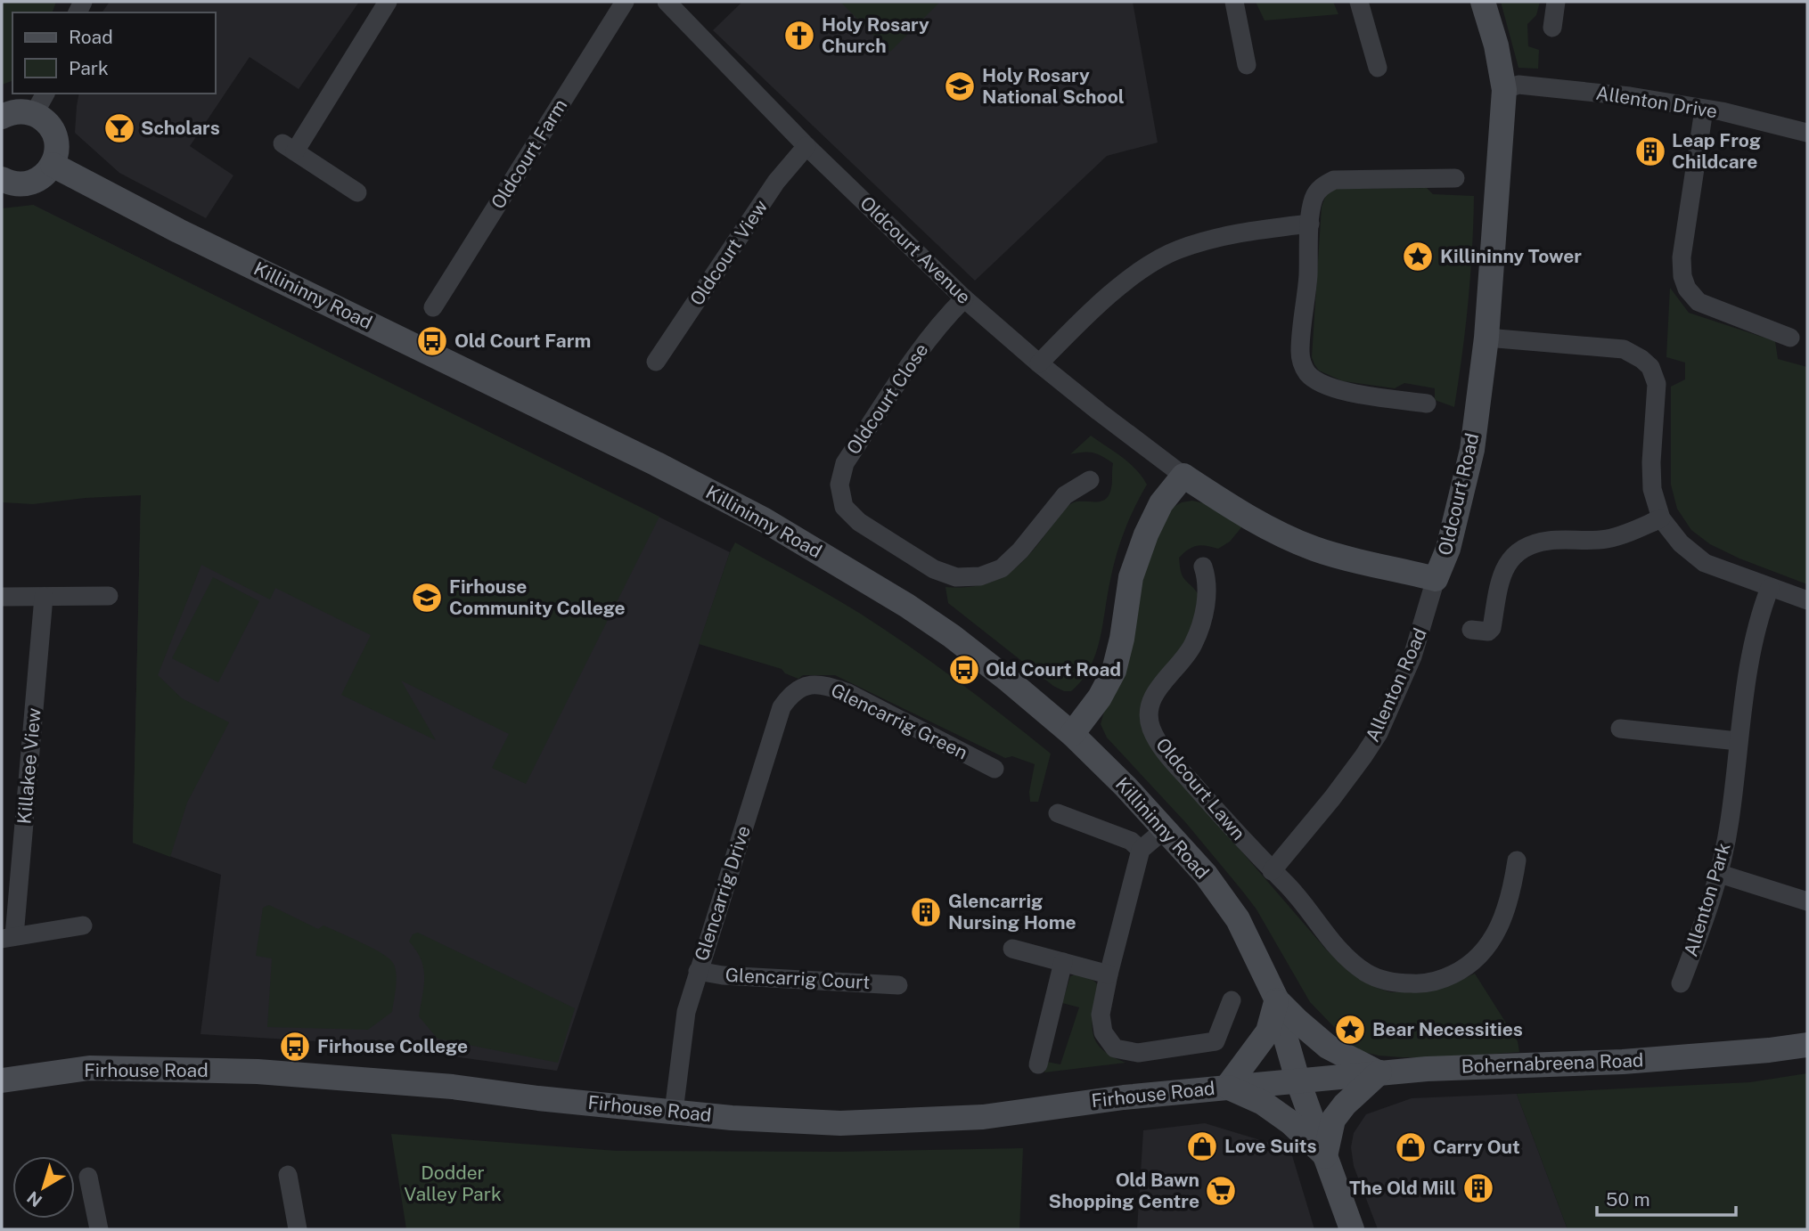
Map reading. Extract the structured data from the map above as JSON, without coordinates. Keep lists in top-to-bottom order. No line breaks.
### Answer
{"streets":{"main road":["Killininny Road","Oldcourt Road","Bohernabreena Road","Firhouse Road"],"street":["Allenton Drive","Oldcourt Farm","Oldcourt Avenue","Oldcourt View","Oldcourt Close","Allenton Road","Glencarrig Green","Killakee View","Oldcourt Lawn","Glencarrig Drive","Allenton Park","Glencarrig Court"]},"crossings":[["Allenton Drive","Oldcourt Road"],["Oldcourt Avenue","Oldcourt View"],["Oldcourt Avenue","Oldcourt Close"],["Oldcourt Avenue","Oldcourt Road"],["Killininny Road","Bohernabreena Road"],["Killininny Road","Firhouse Road"],["Oldcourt Road","Allenton Road"],["Allenton Road","Oldcourt Lawn"],["Glencarrig Green","Glencarrig Drive"],["Glencarrig Drive","Glencarrig Court"],["Glencarrig Drive","Firhouse Road"],["Bohernabreena Road","Firhouse Road"]],"parks":["Dodder Valley Park"],"places":{"church":["Holy Rosary Church"],"school or university":["Holy Rosary National School","Firhouse Community College"],"bar":["Scholars"],"building":["Leap Frog Childcare","Glencarrig Nursing Home","The Old Mill"],"place":["Killininny Tower","Bear Necessities"],"bus stop":["Old Court Farm","Old Court Road","Firhouse College"],"shop":["Love Suits","Carry Out"],"supermarket":["Old Bawn Shopping Centre"]},"legend":["Road","Park"],"scale_bar":"50 m","north":"bottom left"}
